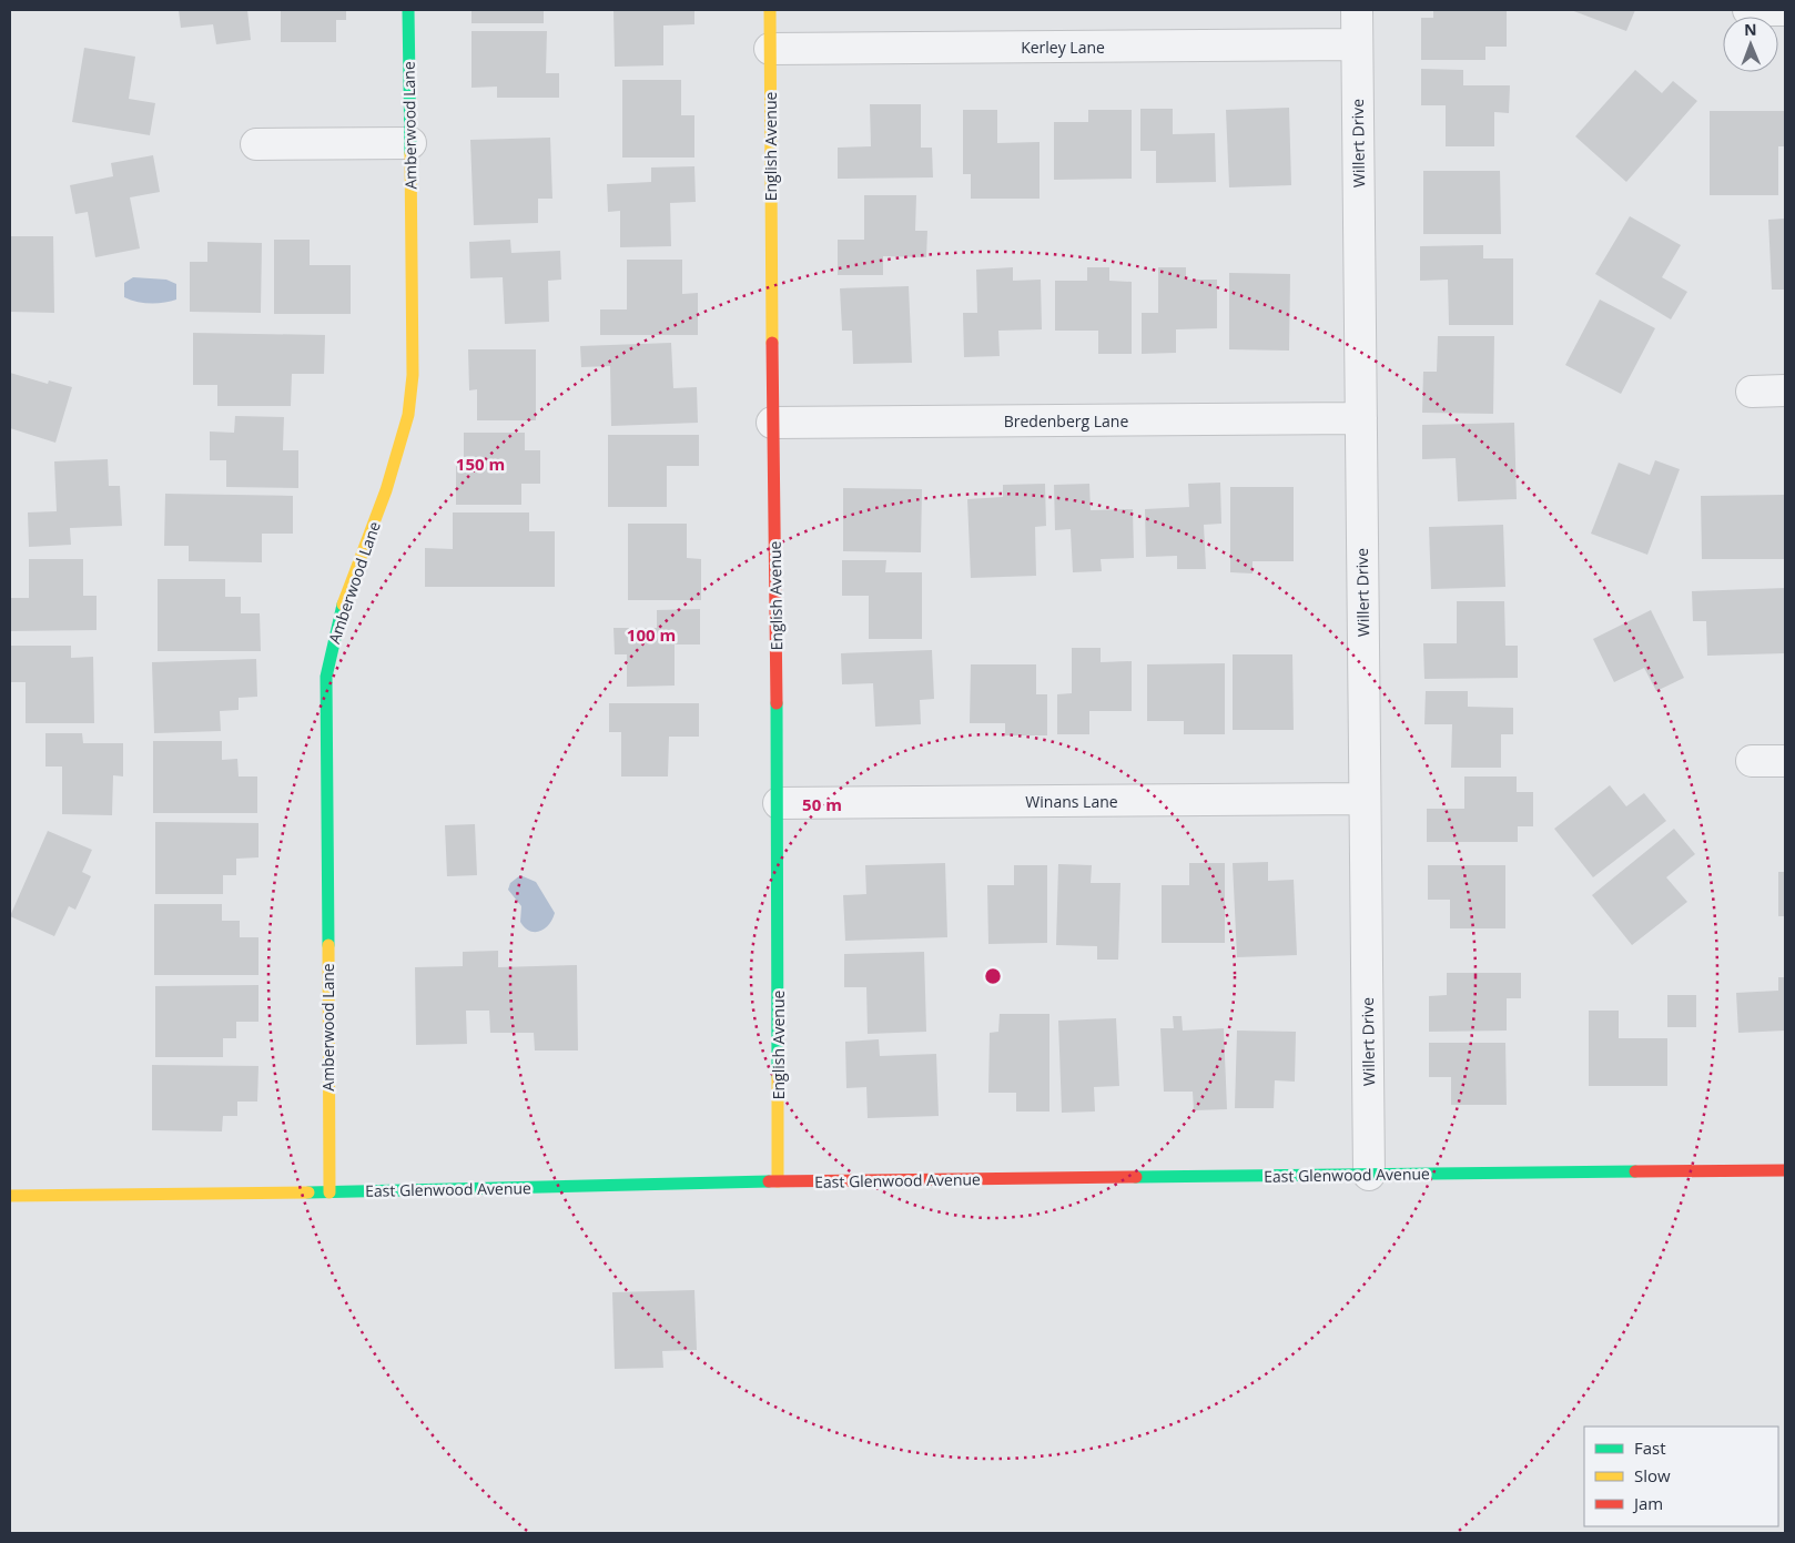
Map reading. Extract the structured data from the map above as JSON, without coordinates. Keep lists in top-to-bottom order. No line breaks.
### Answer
{"streets":{"street":["Kerley Lane","Amberwood Lane","Willert Drive","English Avenue","Bredenberg Lane","Winans Lane","East Glenwood Avenue"]},"crossings":[["Kerley Lane","Willert Drive"],["Kerley Lane","English Avenue"],["Amberwood Lane","East Glenwood Avenue"],["Willert Drive","Bredenberg Lane"],["Willert Drive","Winans Lane"],["Willert Drive","East Glenwood Avenue"],["English Avenue","Bredenberg Lane"],["English Avenue","Winans Lane"],["English Avenue","East Glenwood Avenue"]],"legend":["Fast","Slow","Jam"],"north":"top","rings":["150 m","100 m","50 m"]}
